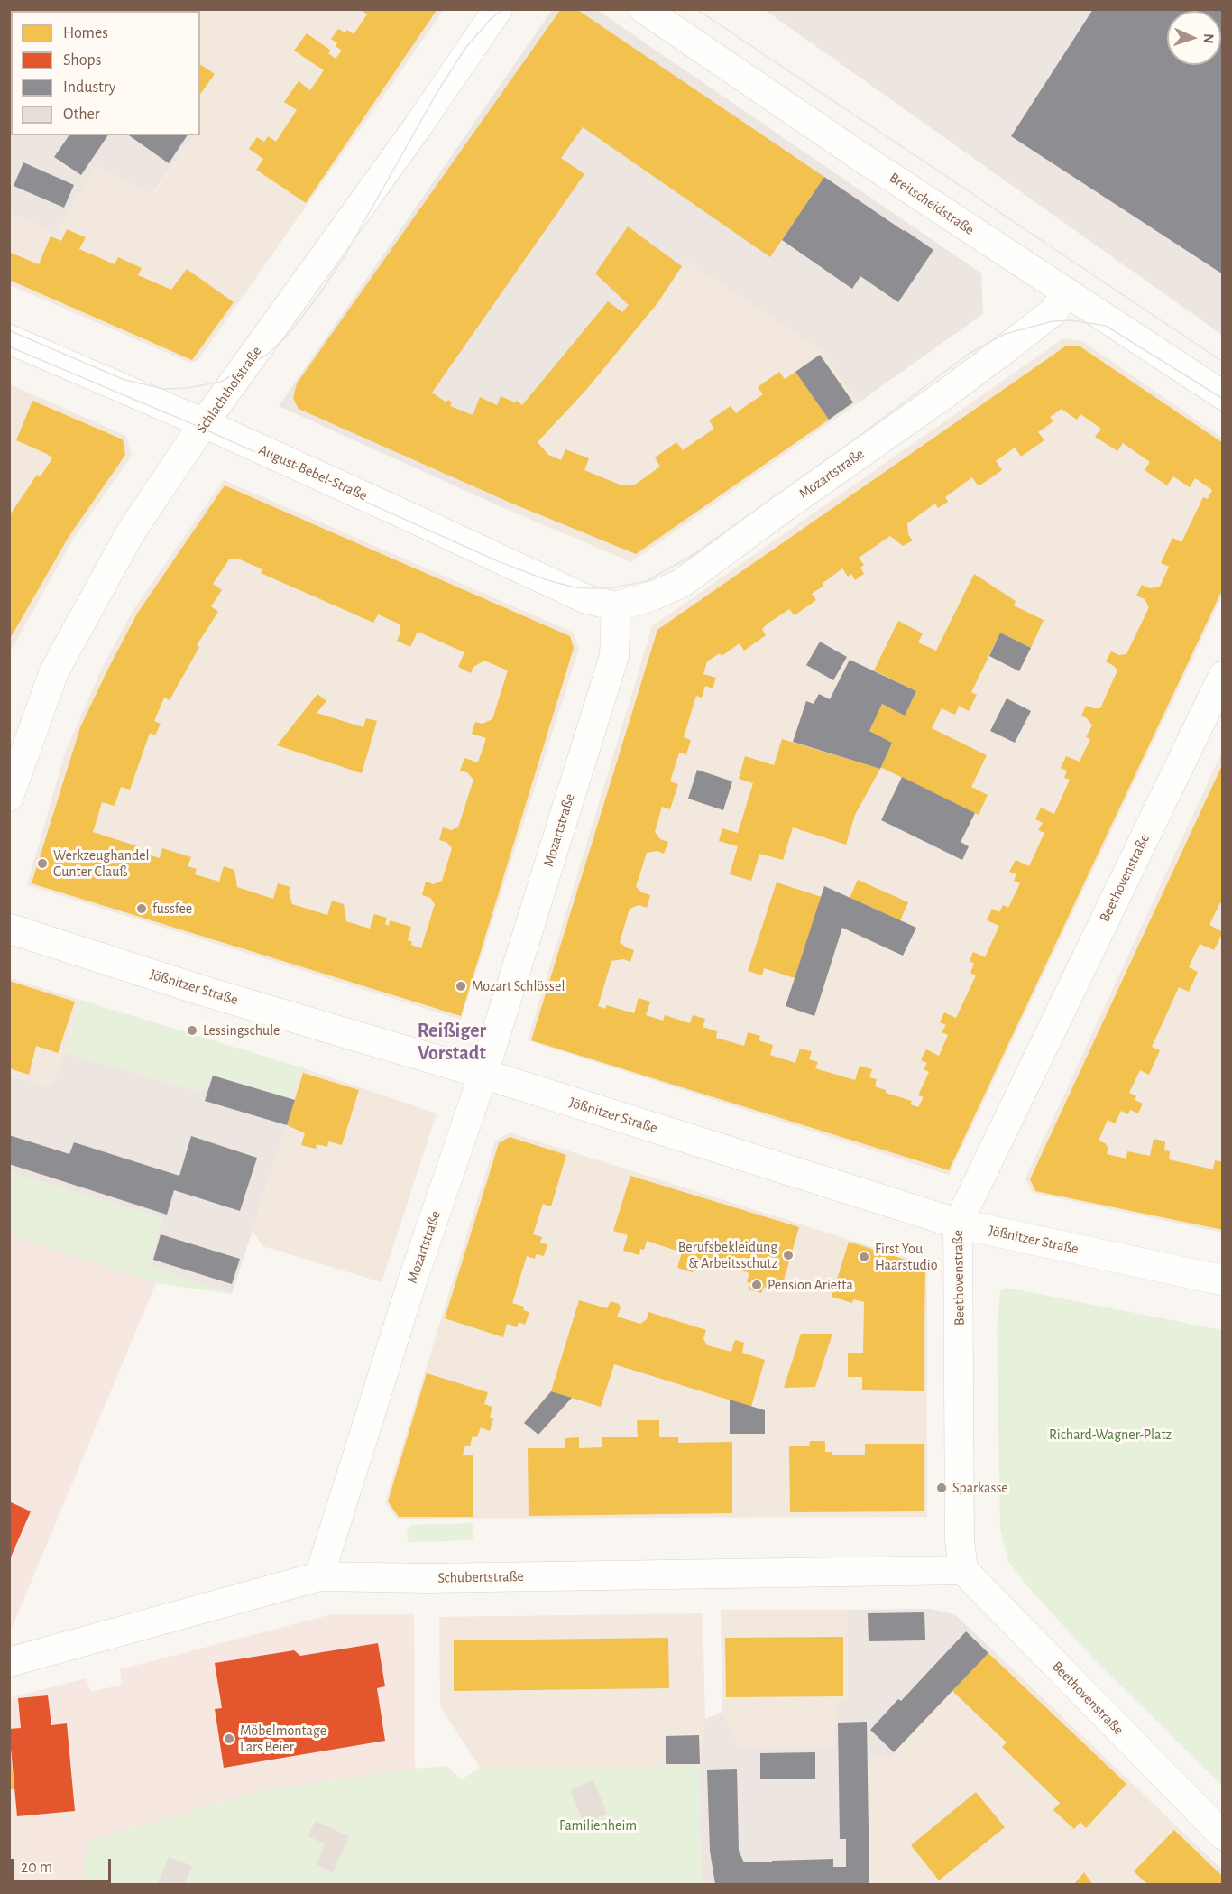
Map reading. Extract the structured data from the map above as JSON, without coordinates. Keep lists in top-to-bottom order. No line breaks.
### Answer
{"streets":{"street":["Breitscheidstraße","Schlachthofstraße","August-Bebel-Straße","Mozartstraße","Beethovenstraße","Jößnitzer Straße","Schubertstraße"]},"crossings":[["Breitscheidstraße","Mozartstraße"],["Schlachthofstraße","August-Bebel-Straße"],["August-Bebel-Straße","Mozartstraße"],["Mozartstraße","Jößnitzer Straße"],["Mozartstraße","Schubertstraße"],["Beethovenstraße","Jößnitzer Straße"],["Beethovenstraße","Schubertstraße"]],"districts":["Reißiger Vorstadt"],"parks":["Richard-Wagner-Platz","Familienheim"],"places":["Werkzeughandel Gunter Clauß","fussfee","Mozart Schlössel","Lessingschule","Berufsbekleidung & Arbeitsschutz","First You Haarstudio","Pension Arietta","Sparkasse","Möbelmontage Lars Beier"],"legend":["Homes","Shops","Industry","Other"],"scale_bar":"20 m","north":"right"}
